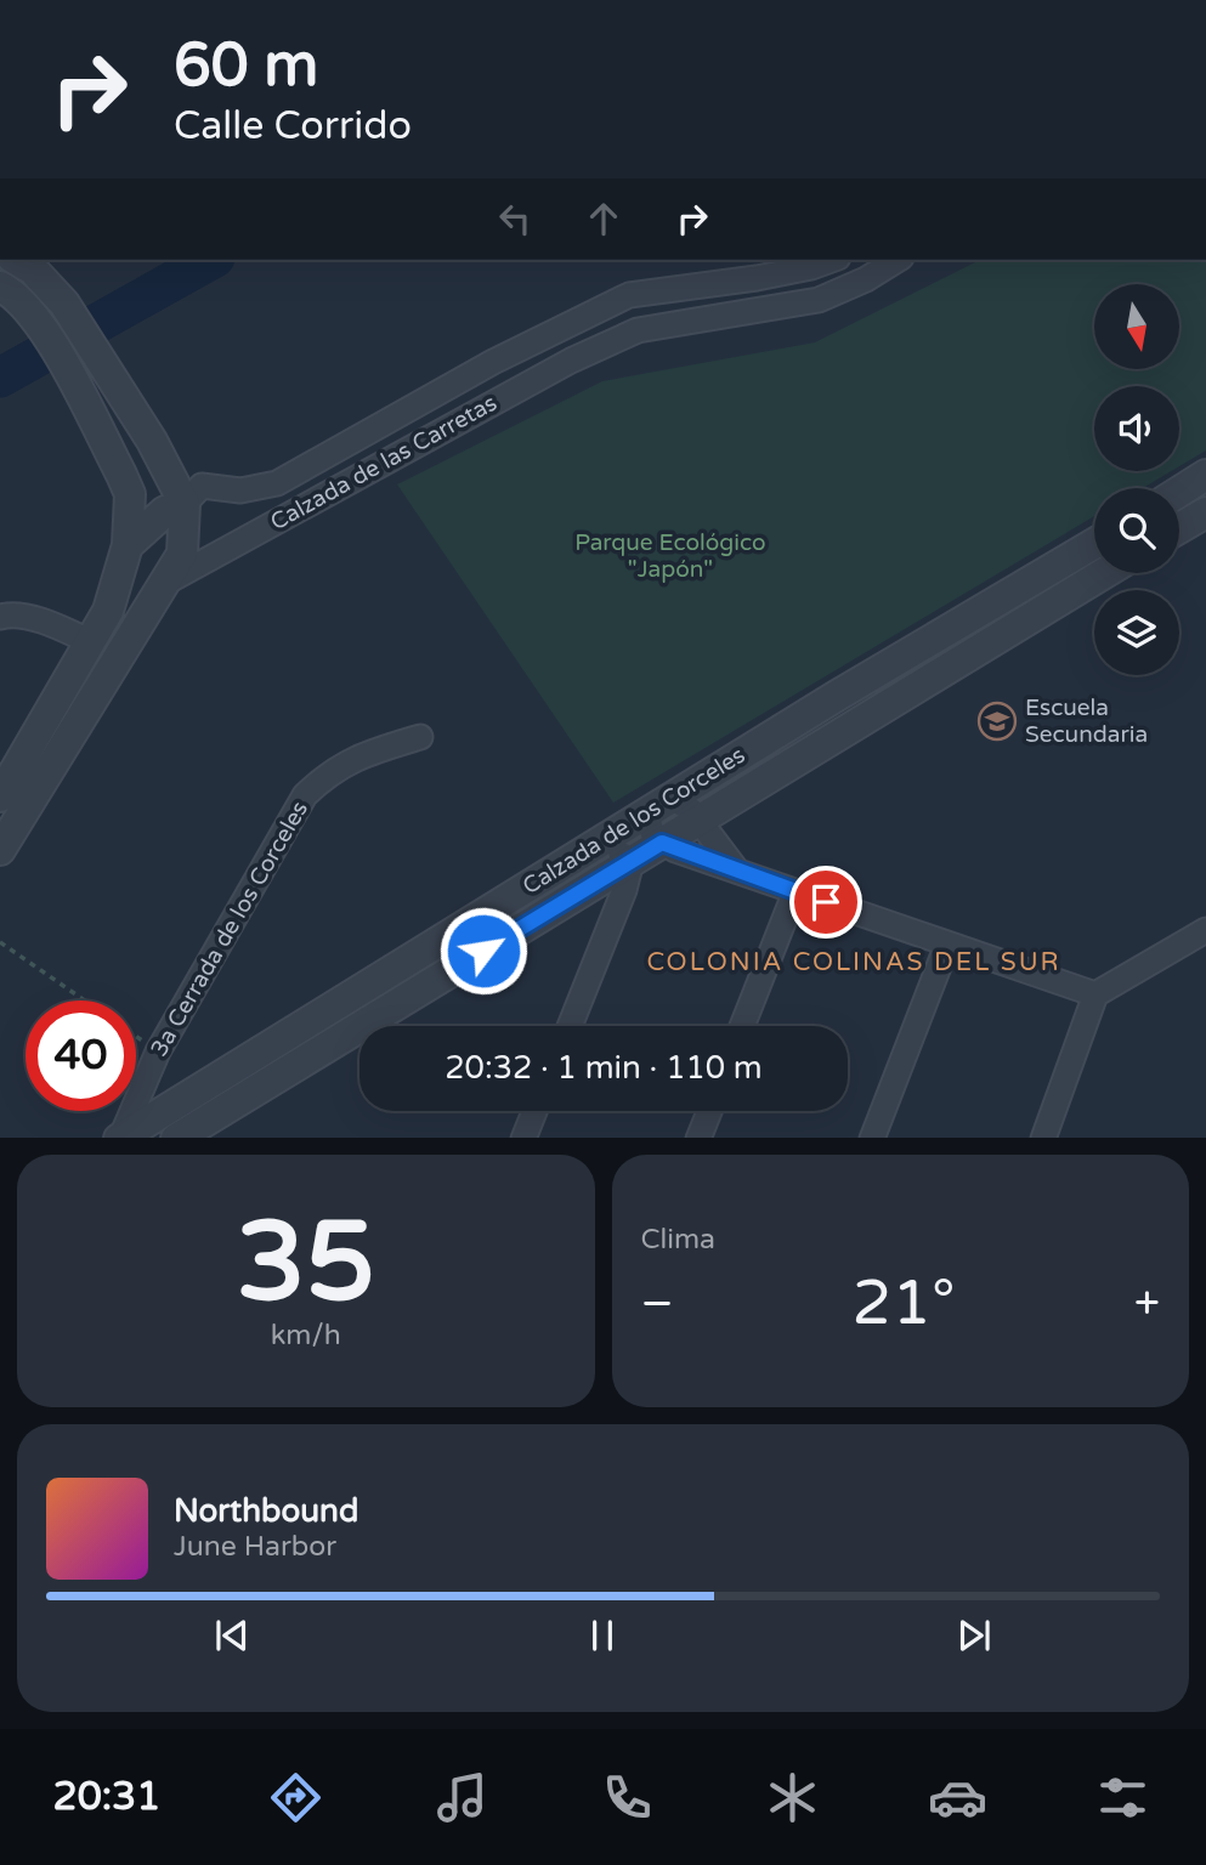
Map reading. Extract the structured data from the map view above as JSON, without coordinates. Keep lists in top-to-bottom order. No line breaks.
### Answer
{"streets":{"street":["Calzada de las Carretas","Calzada de los Corceles","3a Cerrada de los Corceles"]},"crossings":[["Calzada de los Corceles","3a Cerrada de los Corceles"]],"districts":["COLONIA COLINAS DEL SUR"],"parks":["Parque Ecológico \"Japón\""],"places":{"school or university":["Escuela Secundaria"]},"north":"bottom","page":{"turn":["60 m","Calle Corrido"],"limit":"40","trip":"20:32 · 1 min · 110 m","tile":[["35","km/h"],"Clima"],"heat":["−","21°","+"],"song":["Northbound","June Harbor"],"tabs":"20:31"}}
